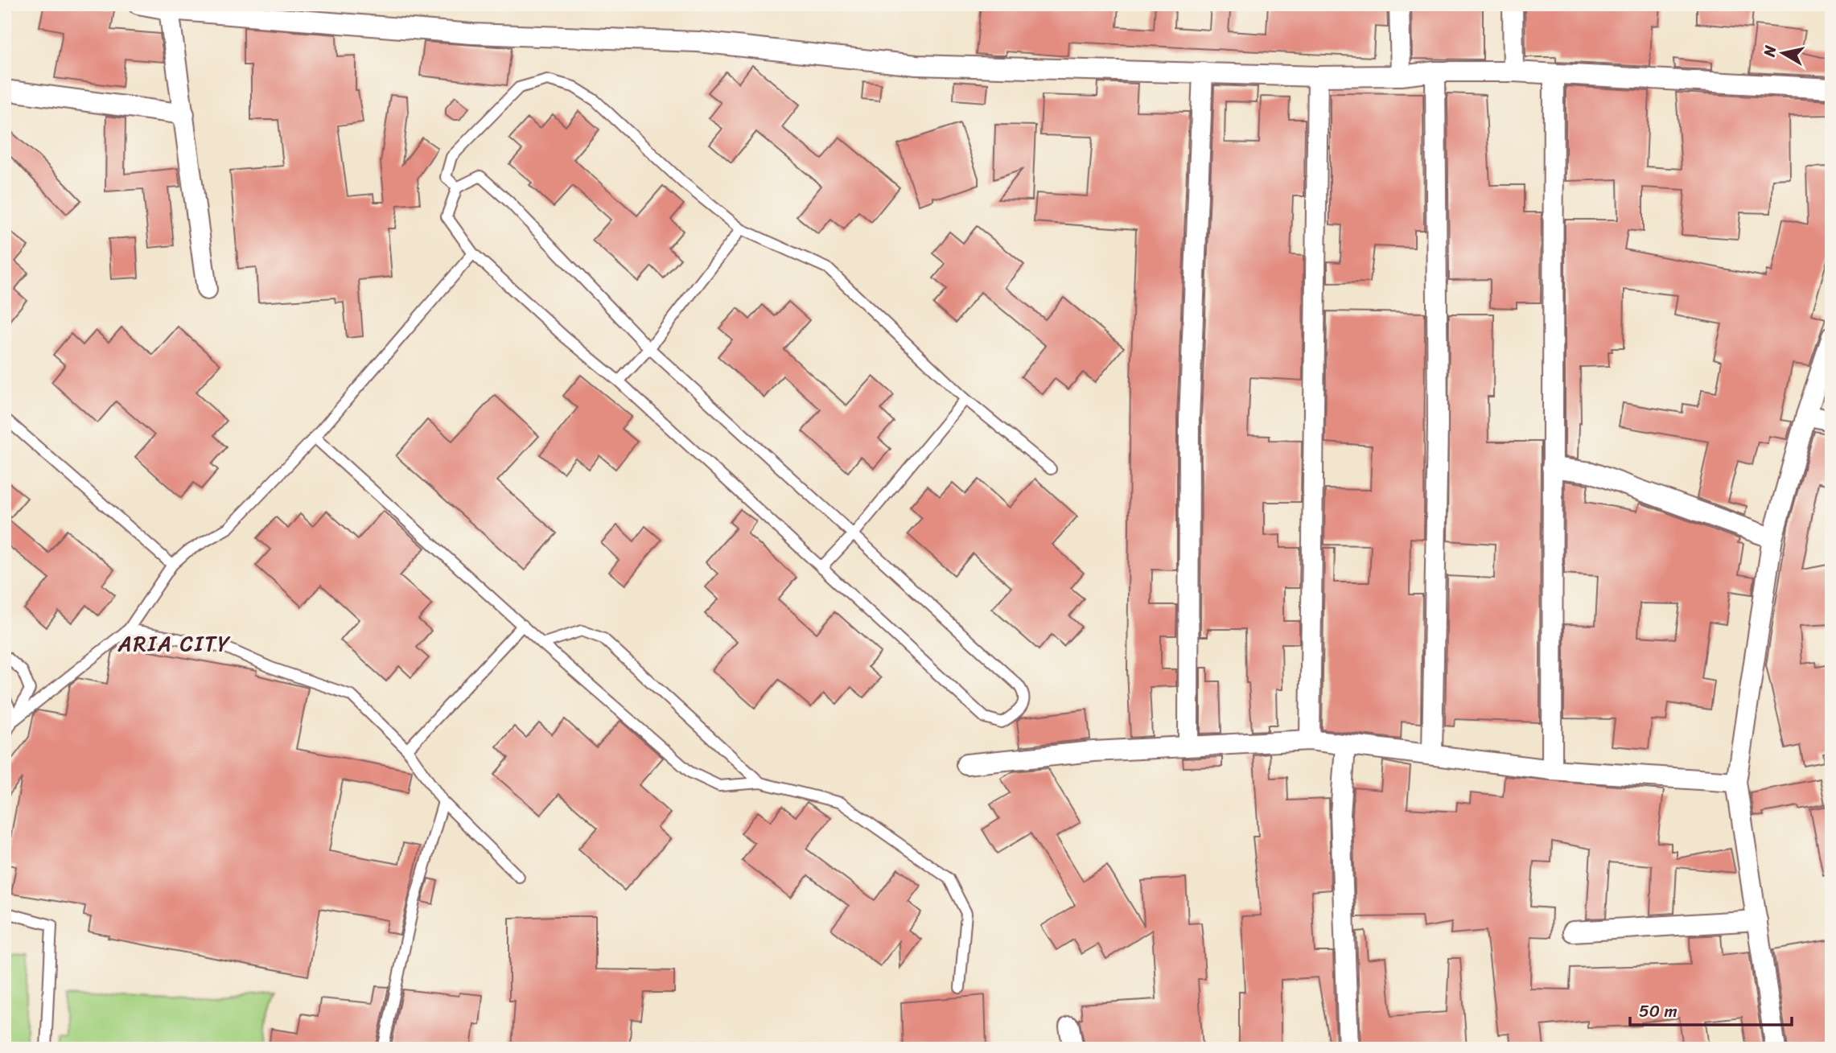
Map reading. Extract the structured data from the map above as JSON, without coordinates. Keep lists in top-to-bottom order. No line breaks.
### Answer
{"districts":["ARIA CITY"],"scale_bar":"50 m","north":"left"}
